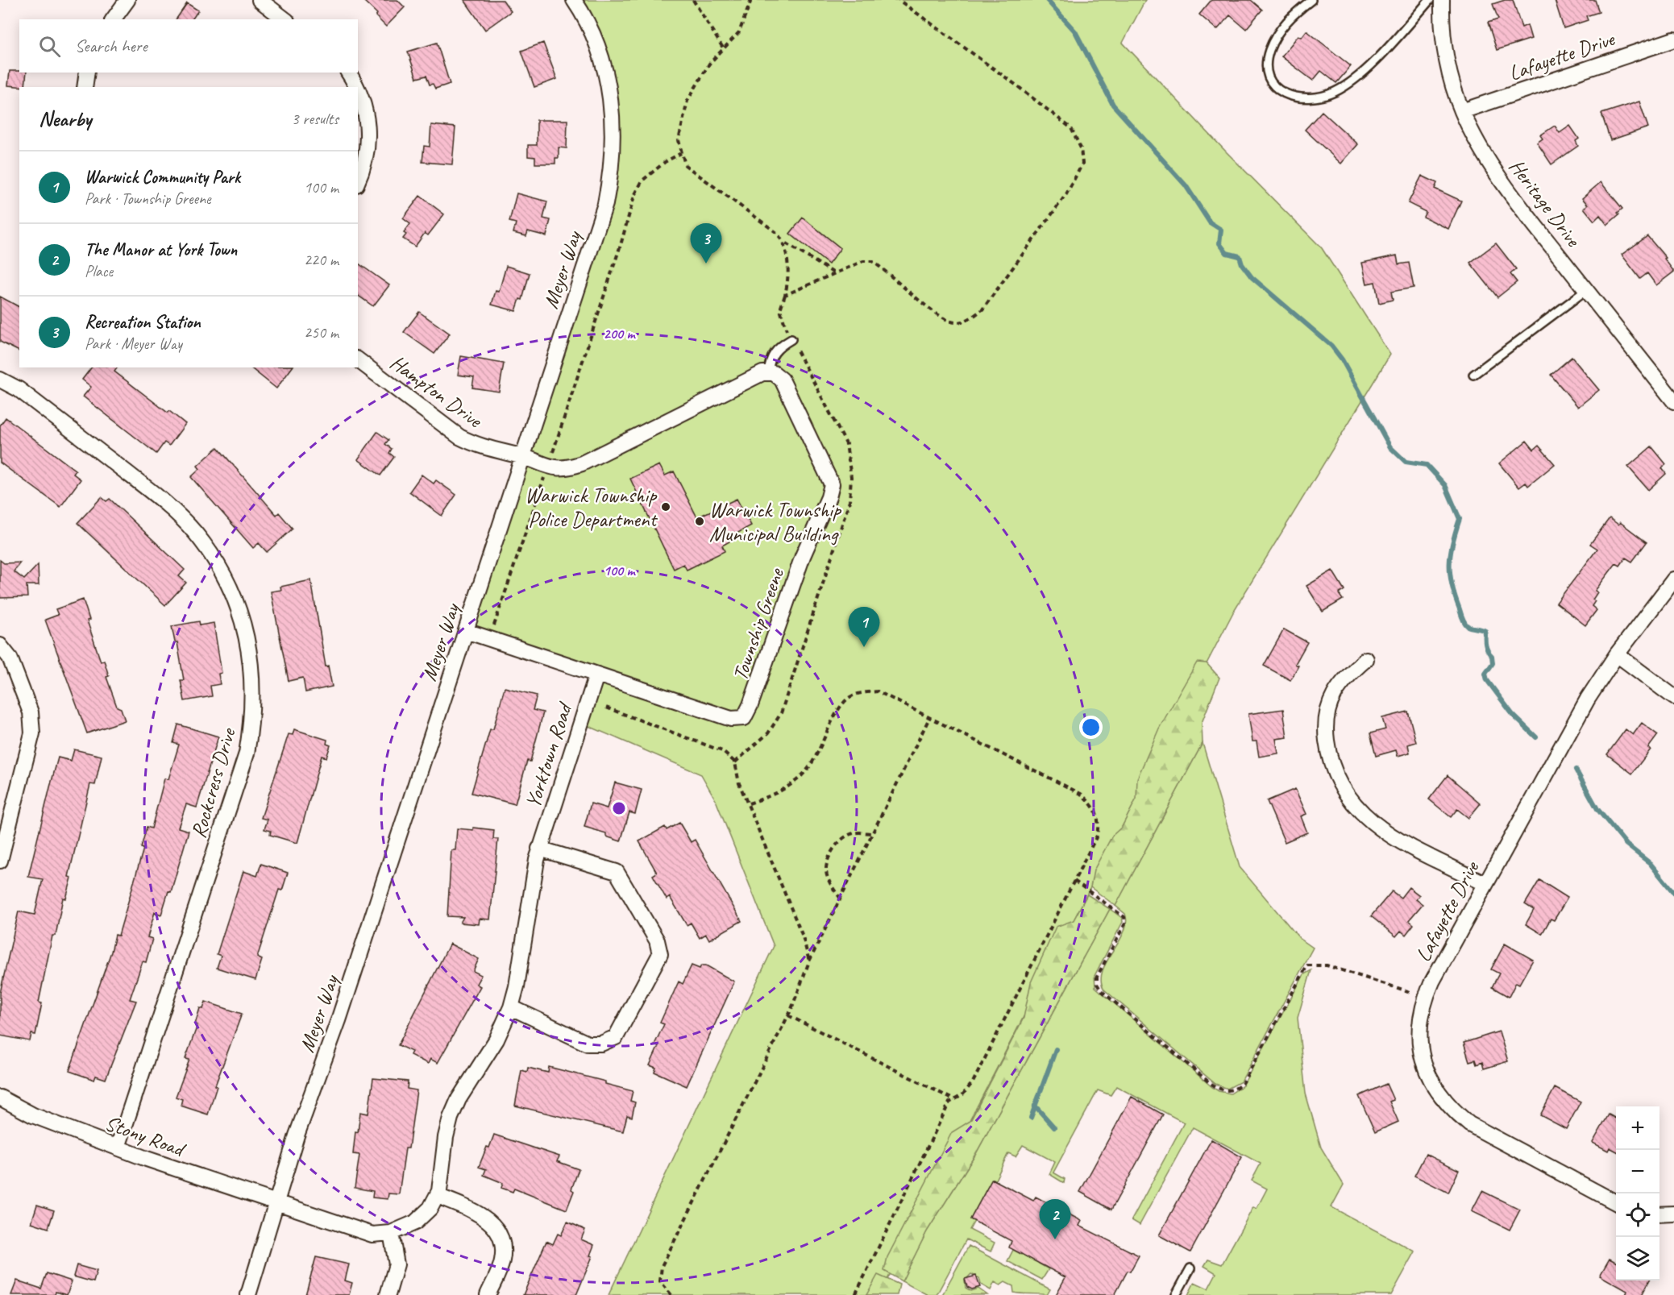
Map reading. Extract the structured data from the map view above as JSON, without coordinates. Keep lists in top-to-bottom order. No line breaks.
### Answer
{"streets":{"street":["Lafayette Drive","Heritage Drive","Meyer Way","Hampton Drive","Township Greene","Yorktown Road","Rockcress Drive","Stony Road"]},"crossings":[["Lafayette Drive","Heritage Drive"],["Meyer Way","Hampton Drive"],["Meyer Way","Township Greene"],["Meyer Way","Stony Road"],["Township Greene","Yorktown Road"],["Rockcress Drive","Stony Road"]],"places":["Warwick Township Police Department","Warwick Township Municipal Building"],"page":{"search":"Search here","heading":["Nearby","3 results"],"list":[{"mark":"1","name":"Warwick Community Park","note":"Park · Township Greene","value":"100 m"},{"mark":"2","name":"The Manor at York Town","note":"Place","value":"220 m"},{"mark":"3","name":"Recreation Station","note":"Park · Meyer Way","value":"250 m"}],"pins":["3","1","2"],"map_buttons":["+","−"]},"rings":["200 m","100 m"]}
